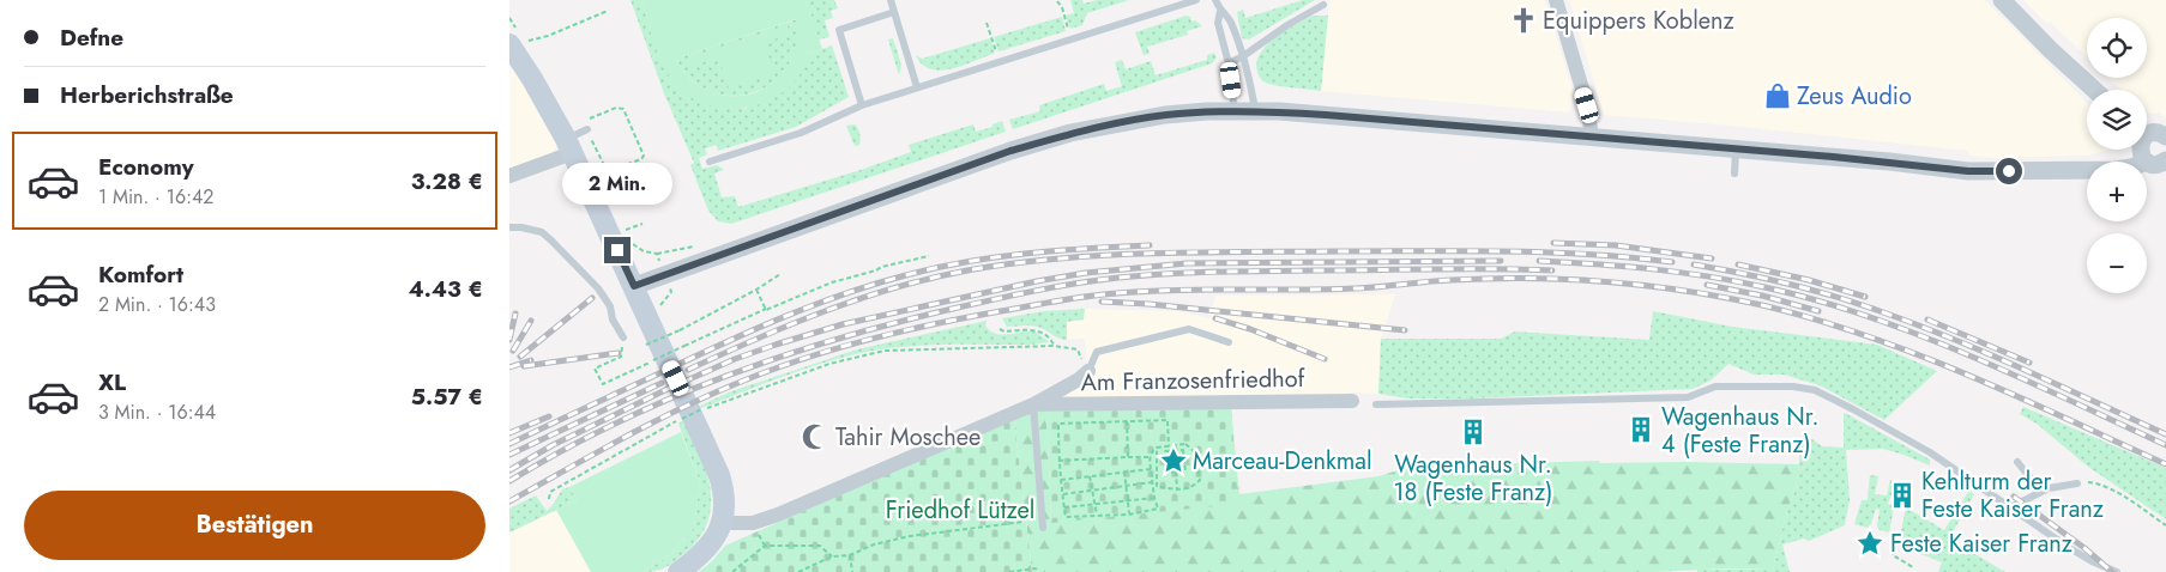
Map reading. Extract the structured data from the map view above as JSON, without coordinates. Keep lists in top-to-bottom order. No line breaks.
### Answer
{"streets":{"street":["Am Franzosenfriedhof"]},"parks":["Friedhof Lützel"],"places":{"church":["Equippers Koblenz"],"shop":["Zeus Audio"],"building":["Wagenhaus Nr. 4 (Feste Franz)","Wagenhaus Nr. 18 (Feste Franz)","Kehlturm der Feste Kaiser Franz"],"mosque":["Tahir Moschee"],"place":["Marceau-Denkmal","Feste Kaiser Franz"]},"page":{"banner":["Defne","Herberichstraße"],"map_buttons":["+","−"],"list":[{"name":"Economy","note":"1 Min. · 16:42","value":"3.28 €"},{"name":"Komfort","note":"2 Min. · 16:43","value":"4.43 €"},{"name":"XL","note":"3 Min. · 16:44","value":"5.57 €"}],"bubble":"2 Min.","buttons":"Bestätigen"}}
